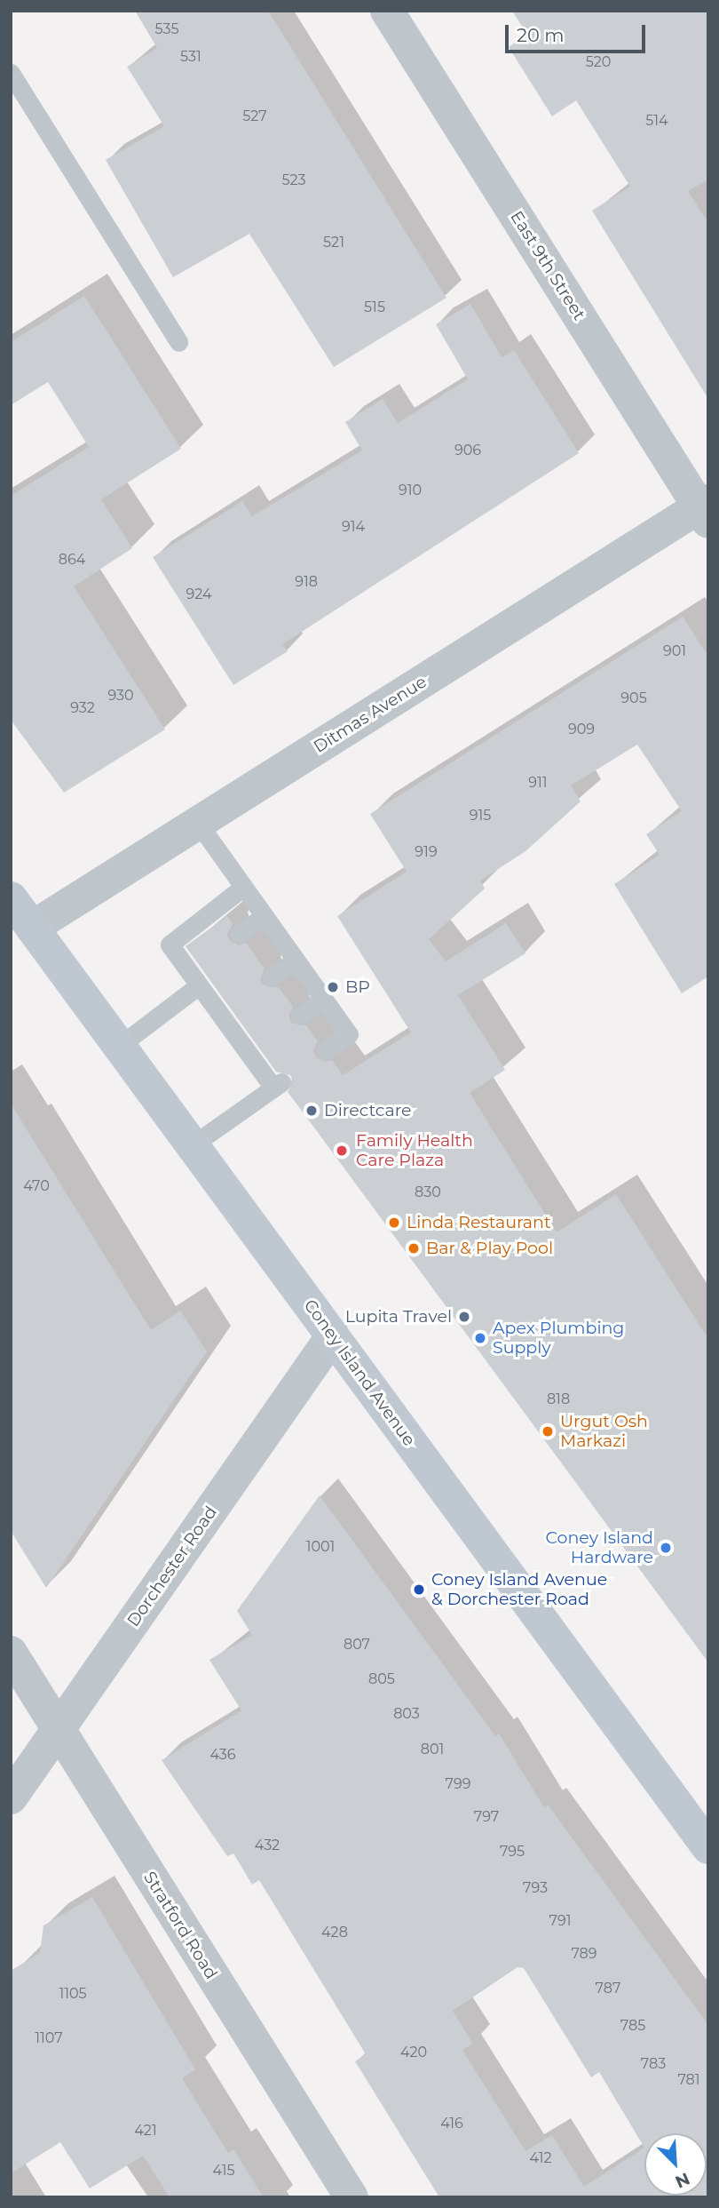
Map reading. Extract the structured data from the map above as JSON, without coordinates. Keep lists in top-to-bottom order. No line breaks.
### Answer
{"streets":{"main road":["Coney Island Avenue"],"street":["East 9th Street","Ditmas Avenue","Dorchester Road","Stratford Road"]},"crossings":[["East 9th Street","Ditmas Avenue"],["Ditmas Avenue","Coney Island Avenue"],["Coney Island Avenue","Dorchester Road"],["Dorchester Road","Stratford Road"]],"places":["BP","Directcare","Family Health Care Plaza","Linda Restaurant","Bar & Play Pool","Lupita Travel","Apex Plumbing Supply","Urgut Osh Markazi","Coney Island Hardware","Coney Island Avenue & Dorchester Road"],"house_numbers":["535","531","520","527","514","523","521","515","906","910","914","864","918","924","901","930","905","932","909","911","915","919","470","830","818","1001","807","805","803","801","436","799","797","432","795","793","791","428","789","787","1105","785","1107","420","783","781","416","421","412","415"],"scale_bar":"20 m","north":"bottom right"}
